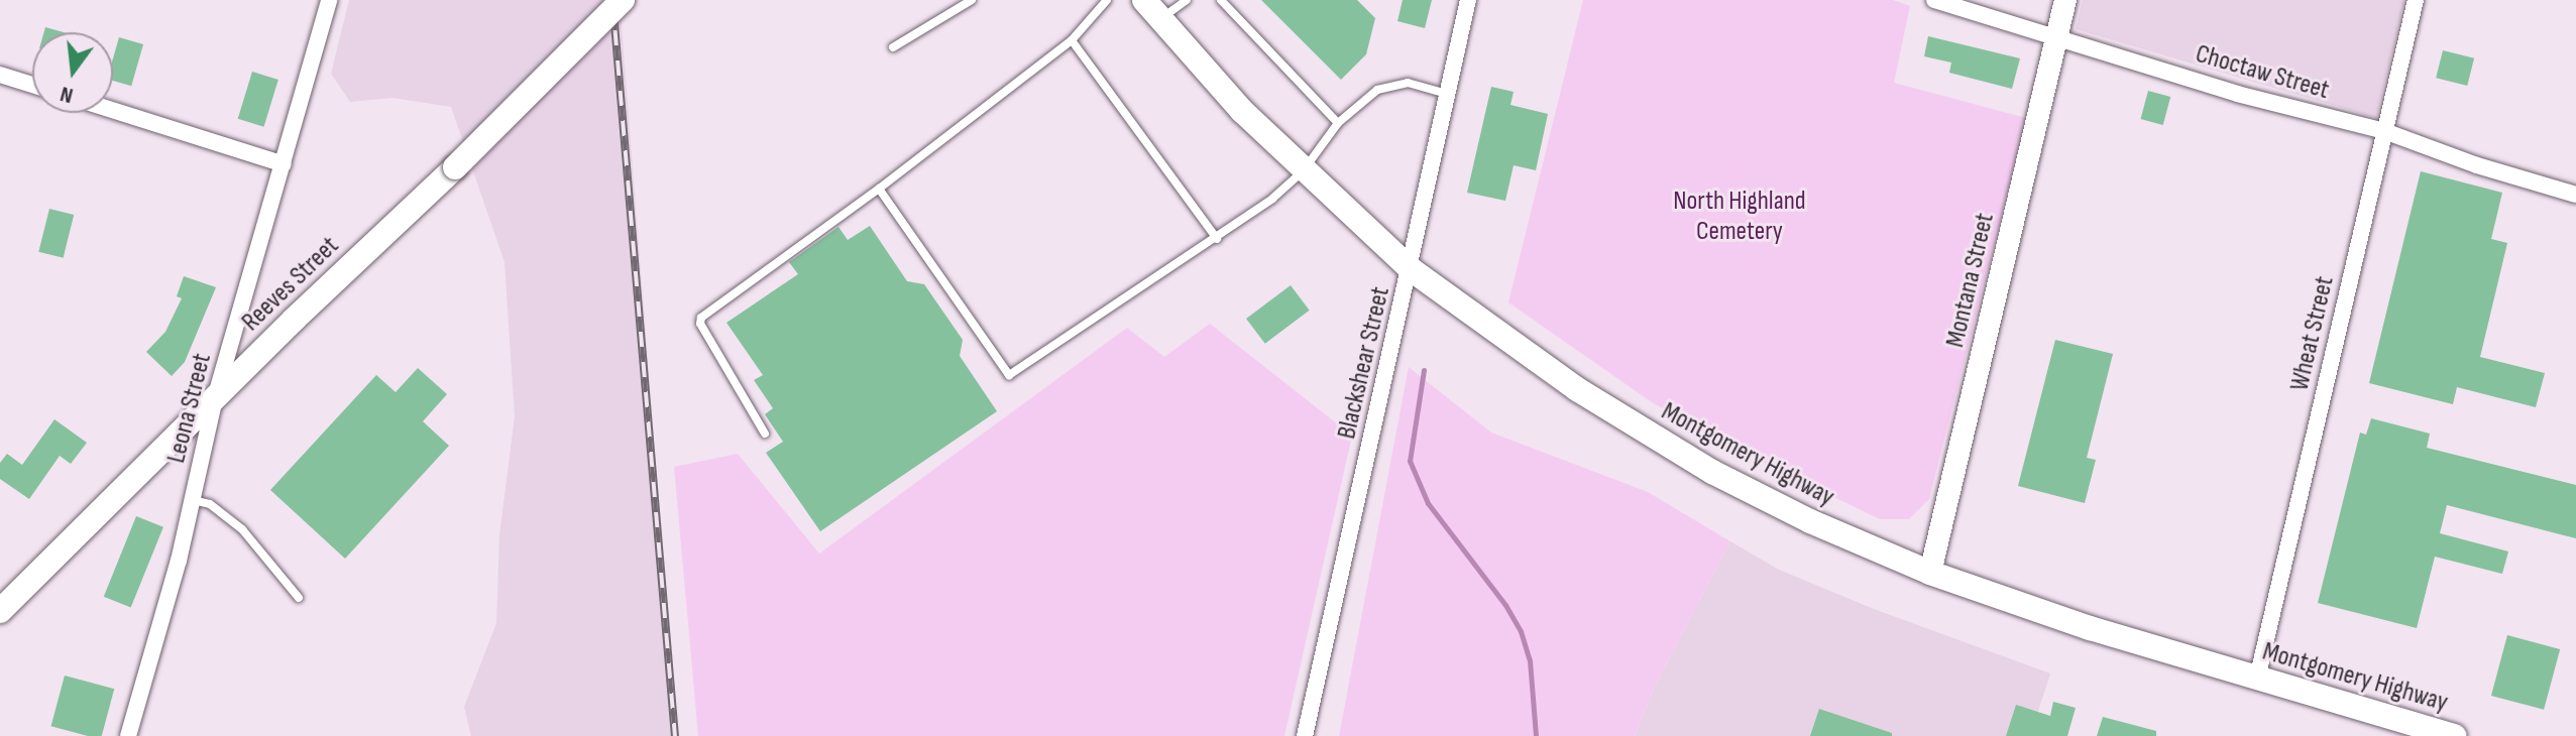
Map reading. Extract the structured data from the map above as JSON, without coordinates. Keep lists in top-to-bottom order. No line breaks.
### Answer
{"streets":{"main road":["Reeves Street","Montgomery Highway"],"street":["Choctaw Street","Montana Street","Wheat Street","Blackshear Street","Leona Street"]},"crossings":[["Choctaw Street","Montana Street"],["Choctaw Street","Wheat Street"],["Montana Street","Montgomery Highway"],["Reeves Street","Leona Street"],["Wheat Street","Montgomery Highway"],["Blackshear Street","Montgomery Highway"]],"parks":["North Highland Cemetery"],"north":"bottom"}
